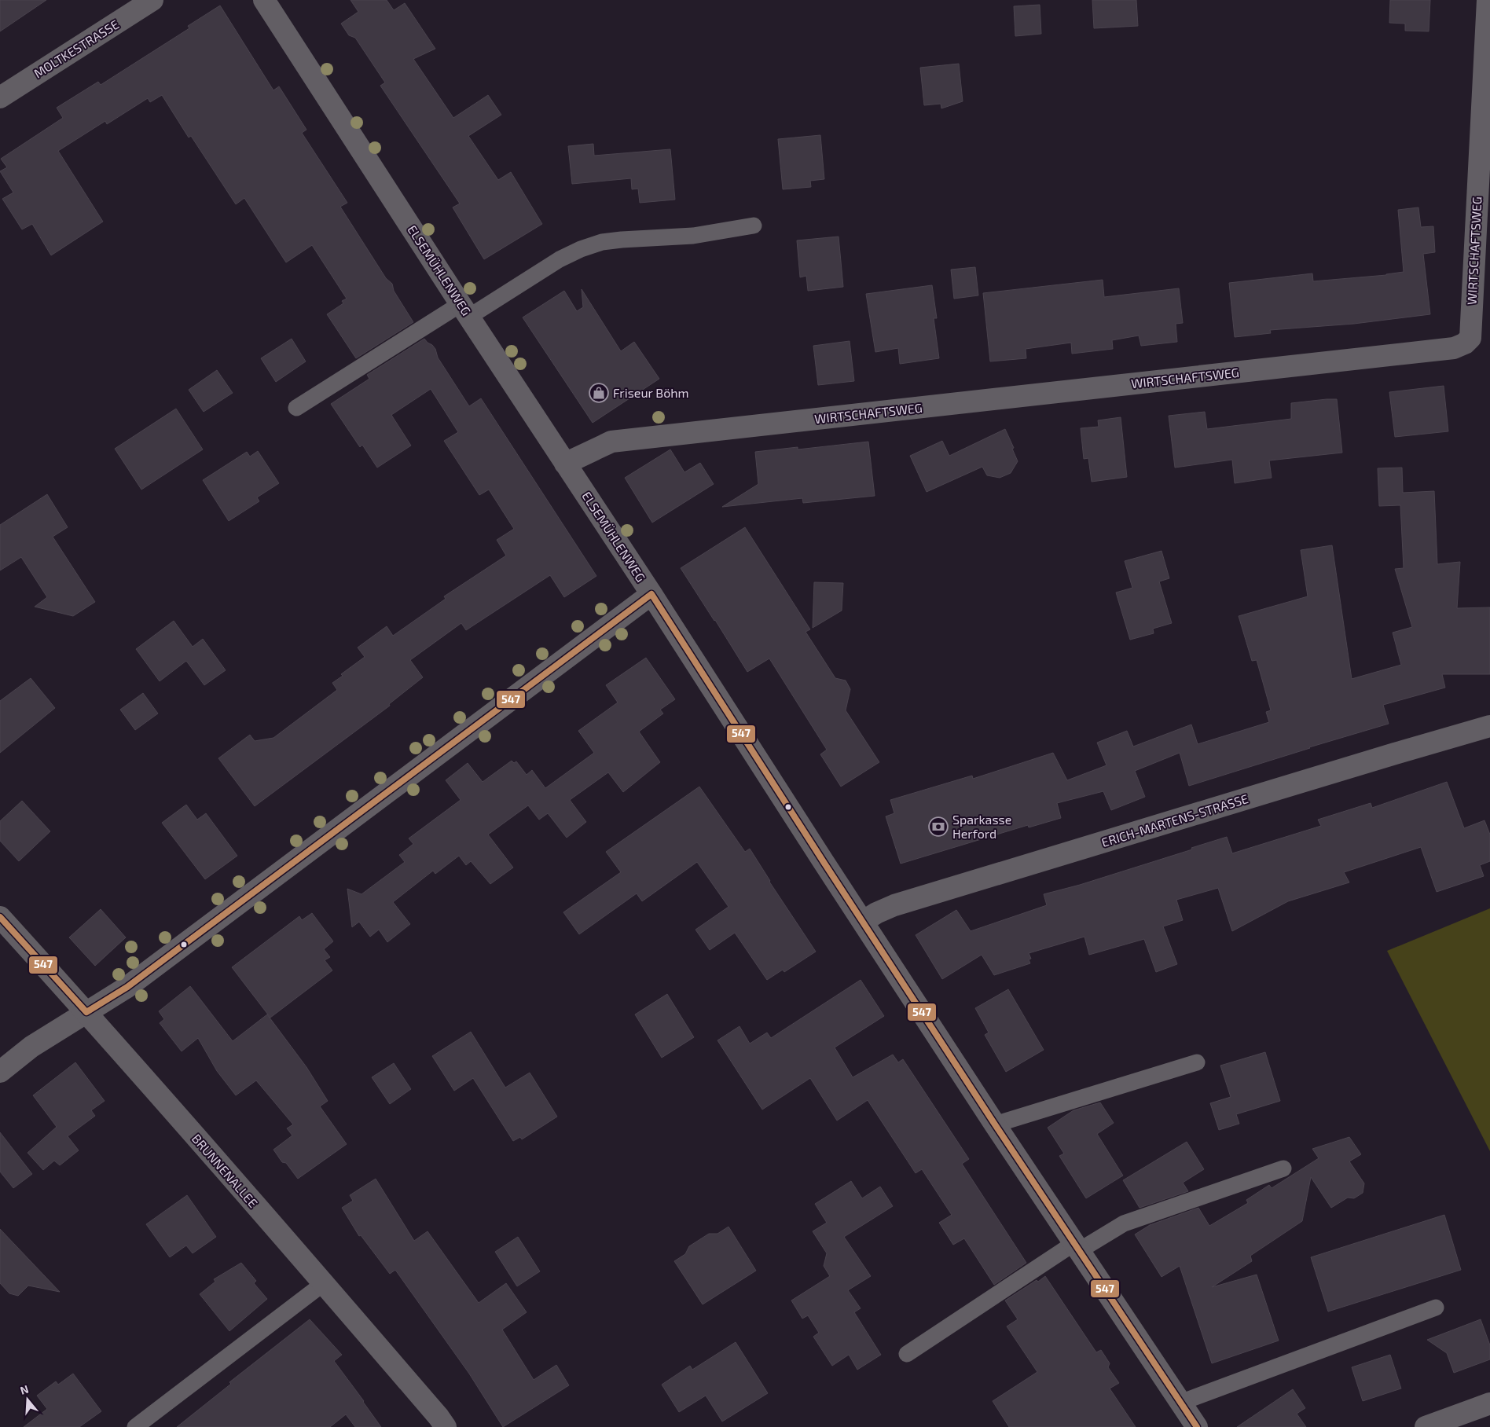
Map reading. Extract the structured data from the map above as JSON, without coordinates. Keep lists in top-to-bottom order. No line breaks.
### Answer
{"streets":{"street":["MOLTKESTRASSE","WIRTSCHAFTSWEG","ELSEMÜHLENWEG","ERICH-MARTENS-STRASSE","BRUNNENALLEE"]},"crossings":[["WIRTSCHAFTSWEG","ELSEMÜHLENWEG"],["ELSEMÜHLENWEG","ERICH-MARTENS-STRASSE"]],"places":{"shop":["Friseur Böhm"],"bank":["Sparkasse Herford"]},"lines":["transit line 547"],"north":"top"}
